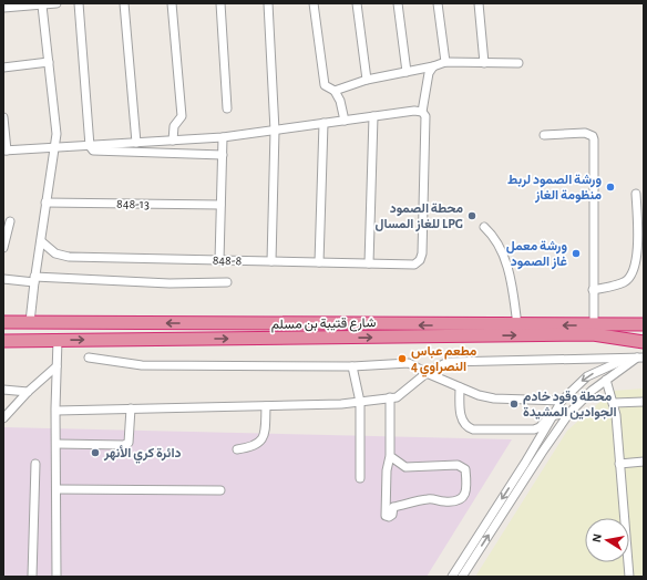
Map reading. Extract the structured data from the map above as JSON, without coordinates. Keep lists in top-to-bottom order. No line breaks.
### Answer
{"streets":{"highway":["شارع قتيبة بن مسلم"],"street":["848-13","848-8"]},"places":["ورشة الصمود لربط منظومة الغاز","محطة الصمود للغاز المسال LPG","ورشة معمل غاز الصمود","مطعم عباس النصراوي 4","محطة وقود خادم الجوادين المشيدة","دائرة كري الأنهر"],"north":"left"}
